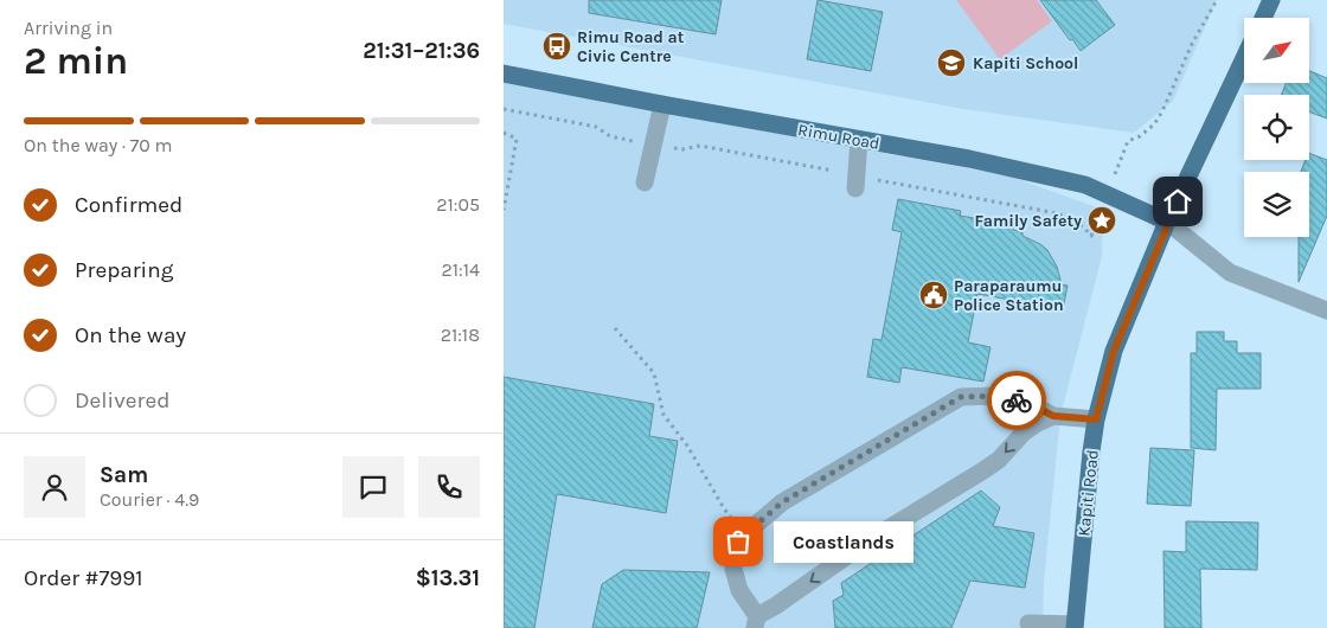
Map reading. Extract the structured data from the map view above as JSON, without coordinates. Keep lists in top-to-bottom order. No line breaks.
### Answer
{"streets":{"main road":["Rimu Road","Kapiti Road"]},"crossings":[["Rimu Road","Kapiti Road"]],"places":{"bus stop":["Rimu Road at Civic Centre"],"school or university":["Kapiti School"],"place":["Family Safety"],"public building":["Paraparaumu Police Station"],"other":["Coastlands"]},"north":"top right","page":{"heading":["2 min","Arriving in","21:31–21:36"],"panel":["Sam","Courier · 4.9","Order #7991","$13.31"],"bar":"On the way · 70 m","list":[["Confirmed","21:05"],["Preparing","21:14"],["On the way","21:18"],"Delivered"],"bubble":"Coastlands"}}
